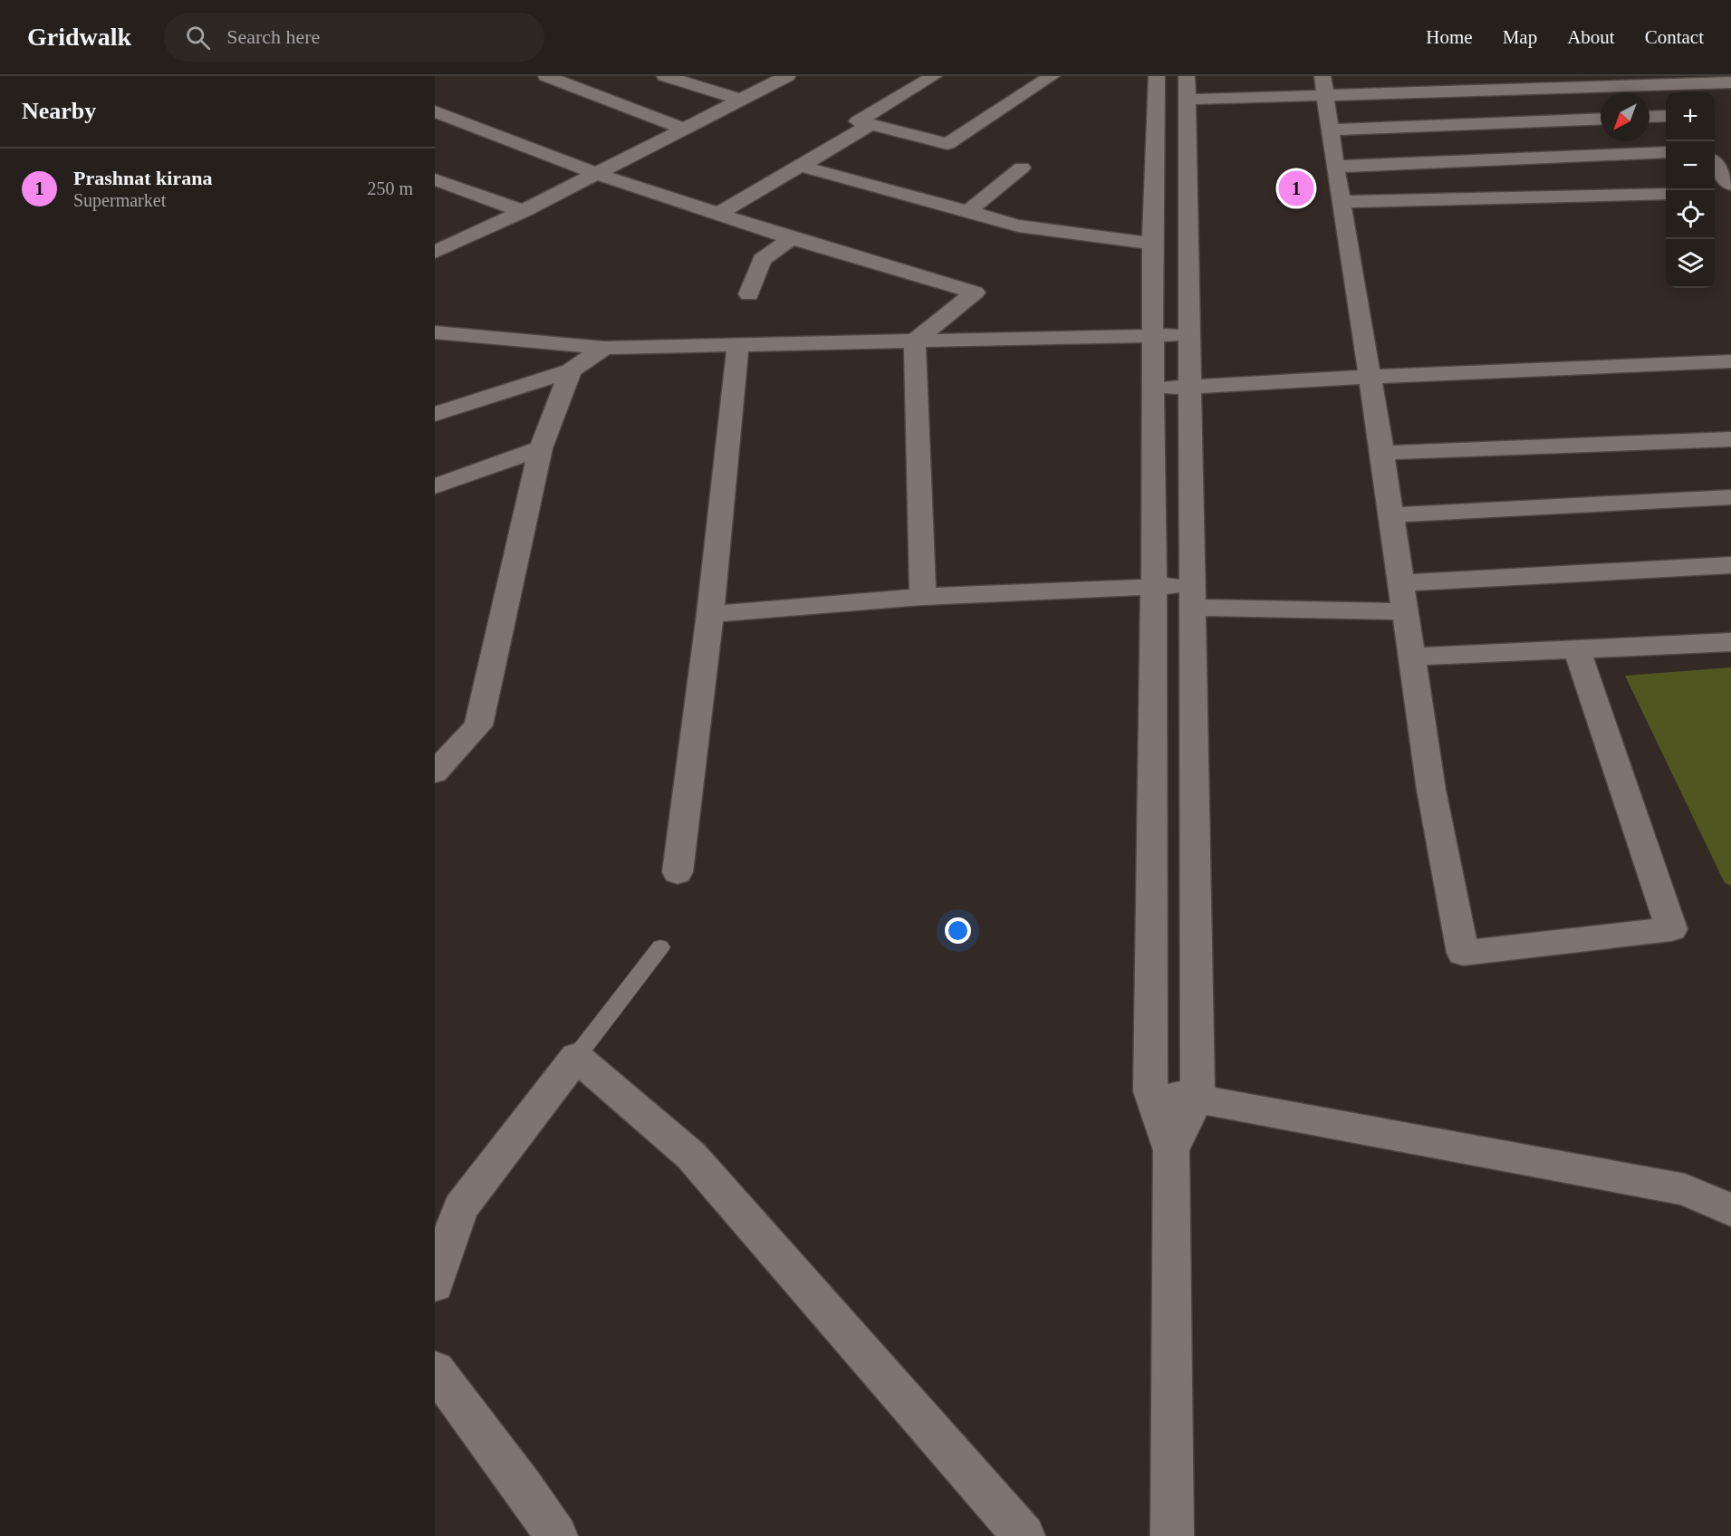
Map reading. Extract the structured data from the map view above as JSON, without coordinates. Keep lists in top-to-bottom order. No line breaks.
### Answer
{"north":"bottom left","page":{"header":"Gridwalk","search":"Search here","nav":["Home","Map","About","Contact"],"heading":"Nearby","map_buttons":["+","−"],"list":[{"mark":"1","name":"Prashnat kirana","note":"Supermarket","value":"250 m"}],"pins":"1"}}
